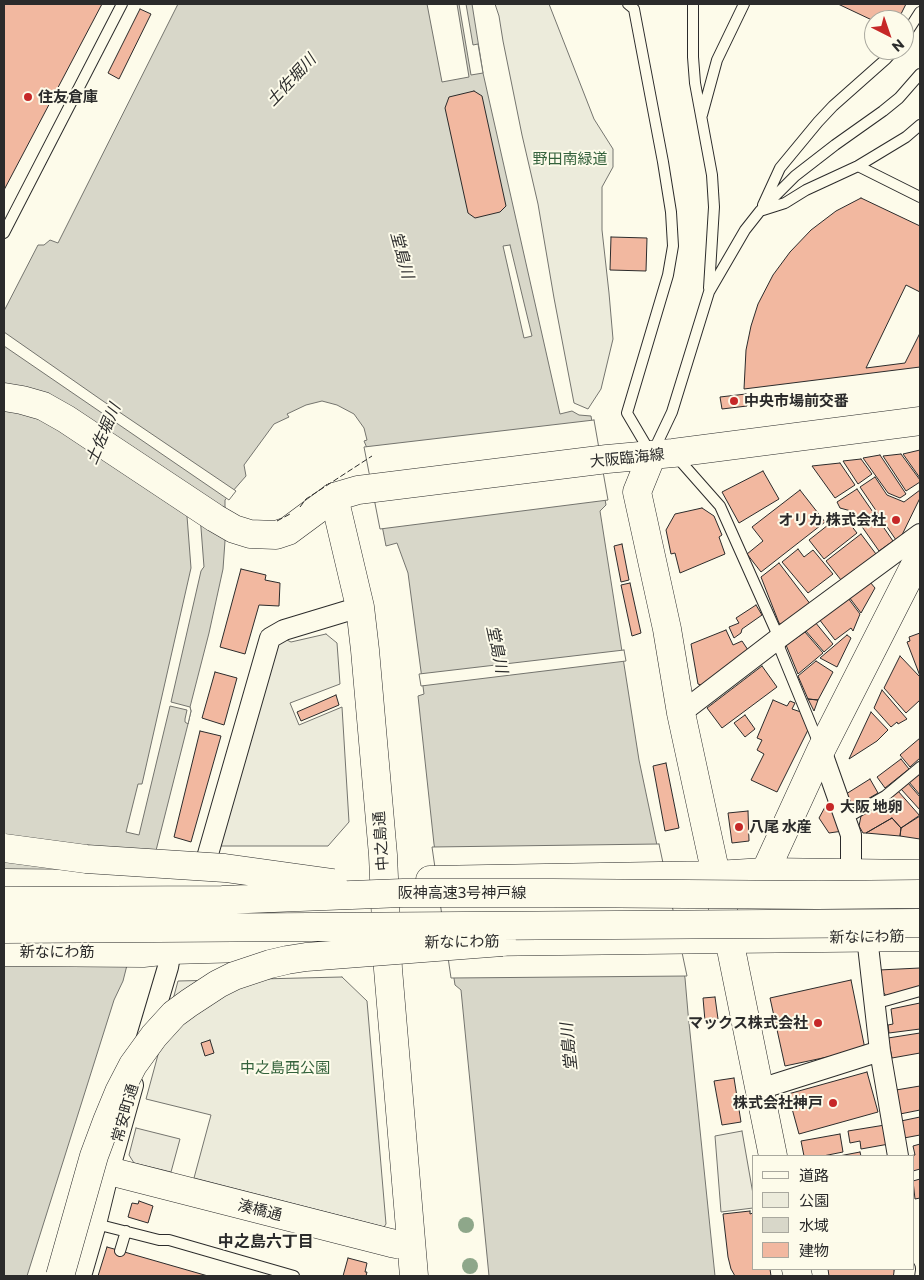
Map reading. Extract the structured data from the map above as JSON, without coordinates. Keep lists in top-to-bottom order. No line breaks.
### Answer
{"streets":{"main road":["大阪臨海線","中之島通","阪神高速3号神戸線","新なにわ筋","湊橋通"],"street":["常安町通"]},"crossings":[["大阪臨海線","中之島通"],["中之島通","阪神高速3号神戸線"],["中之島通","新なにわ筋"],["中之島通","湊橋通"],["新なにわ筋","常安町通"],["常安町通","湊橋通"]],"districts":["中之島六丁目"],"water":["土佐堀川","堂島川"],"parks":["野田南緑道","中之島西公園"],"places":["住友倉庫","中央市場前交番","オリカ 株式会社","大阪 地卵","八尾 水産","マックス株式会社","株式会社神戸"],"legend":["道路","公園","水域","建物"],"north":"bottom right"}
